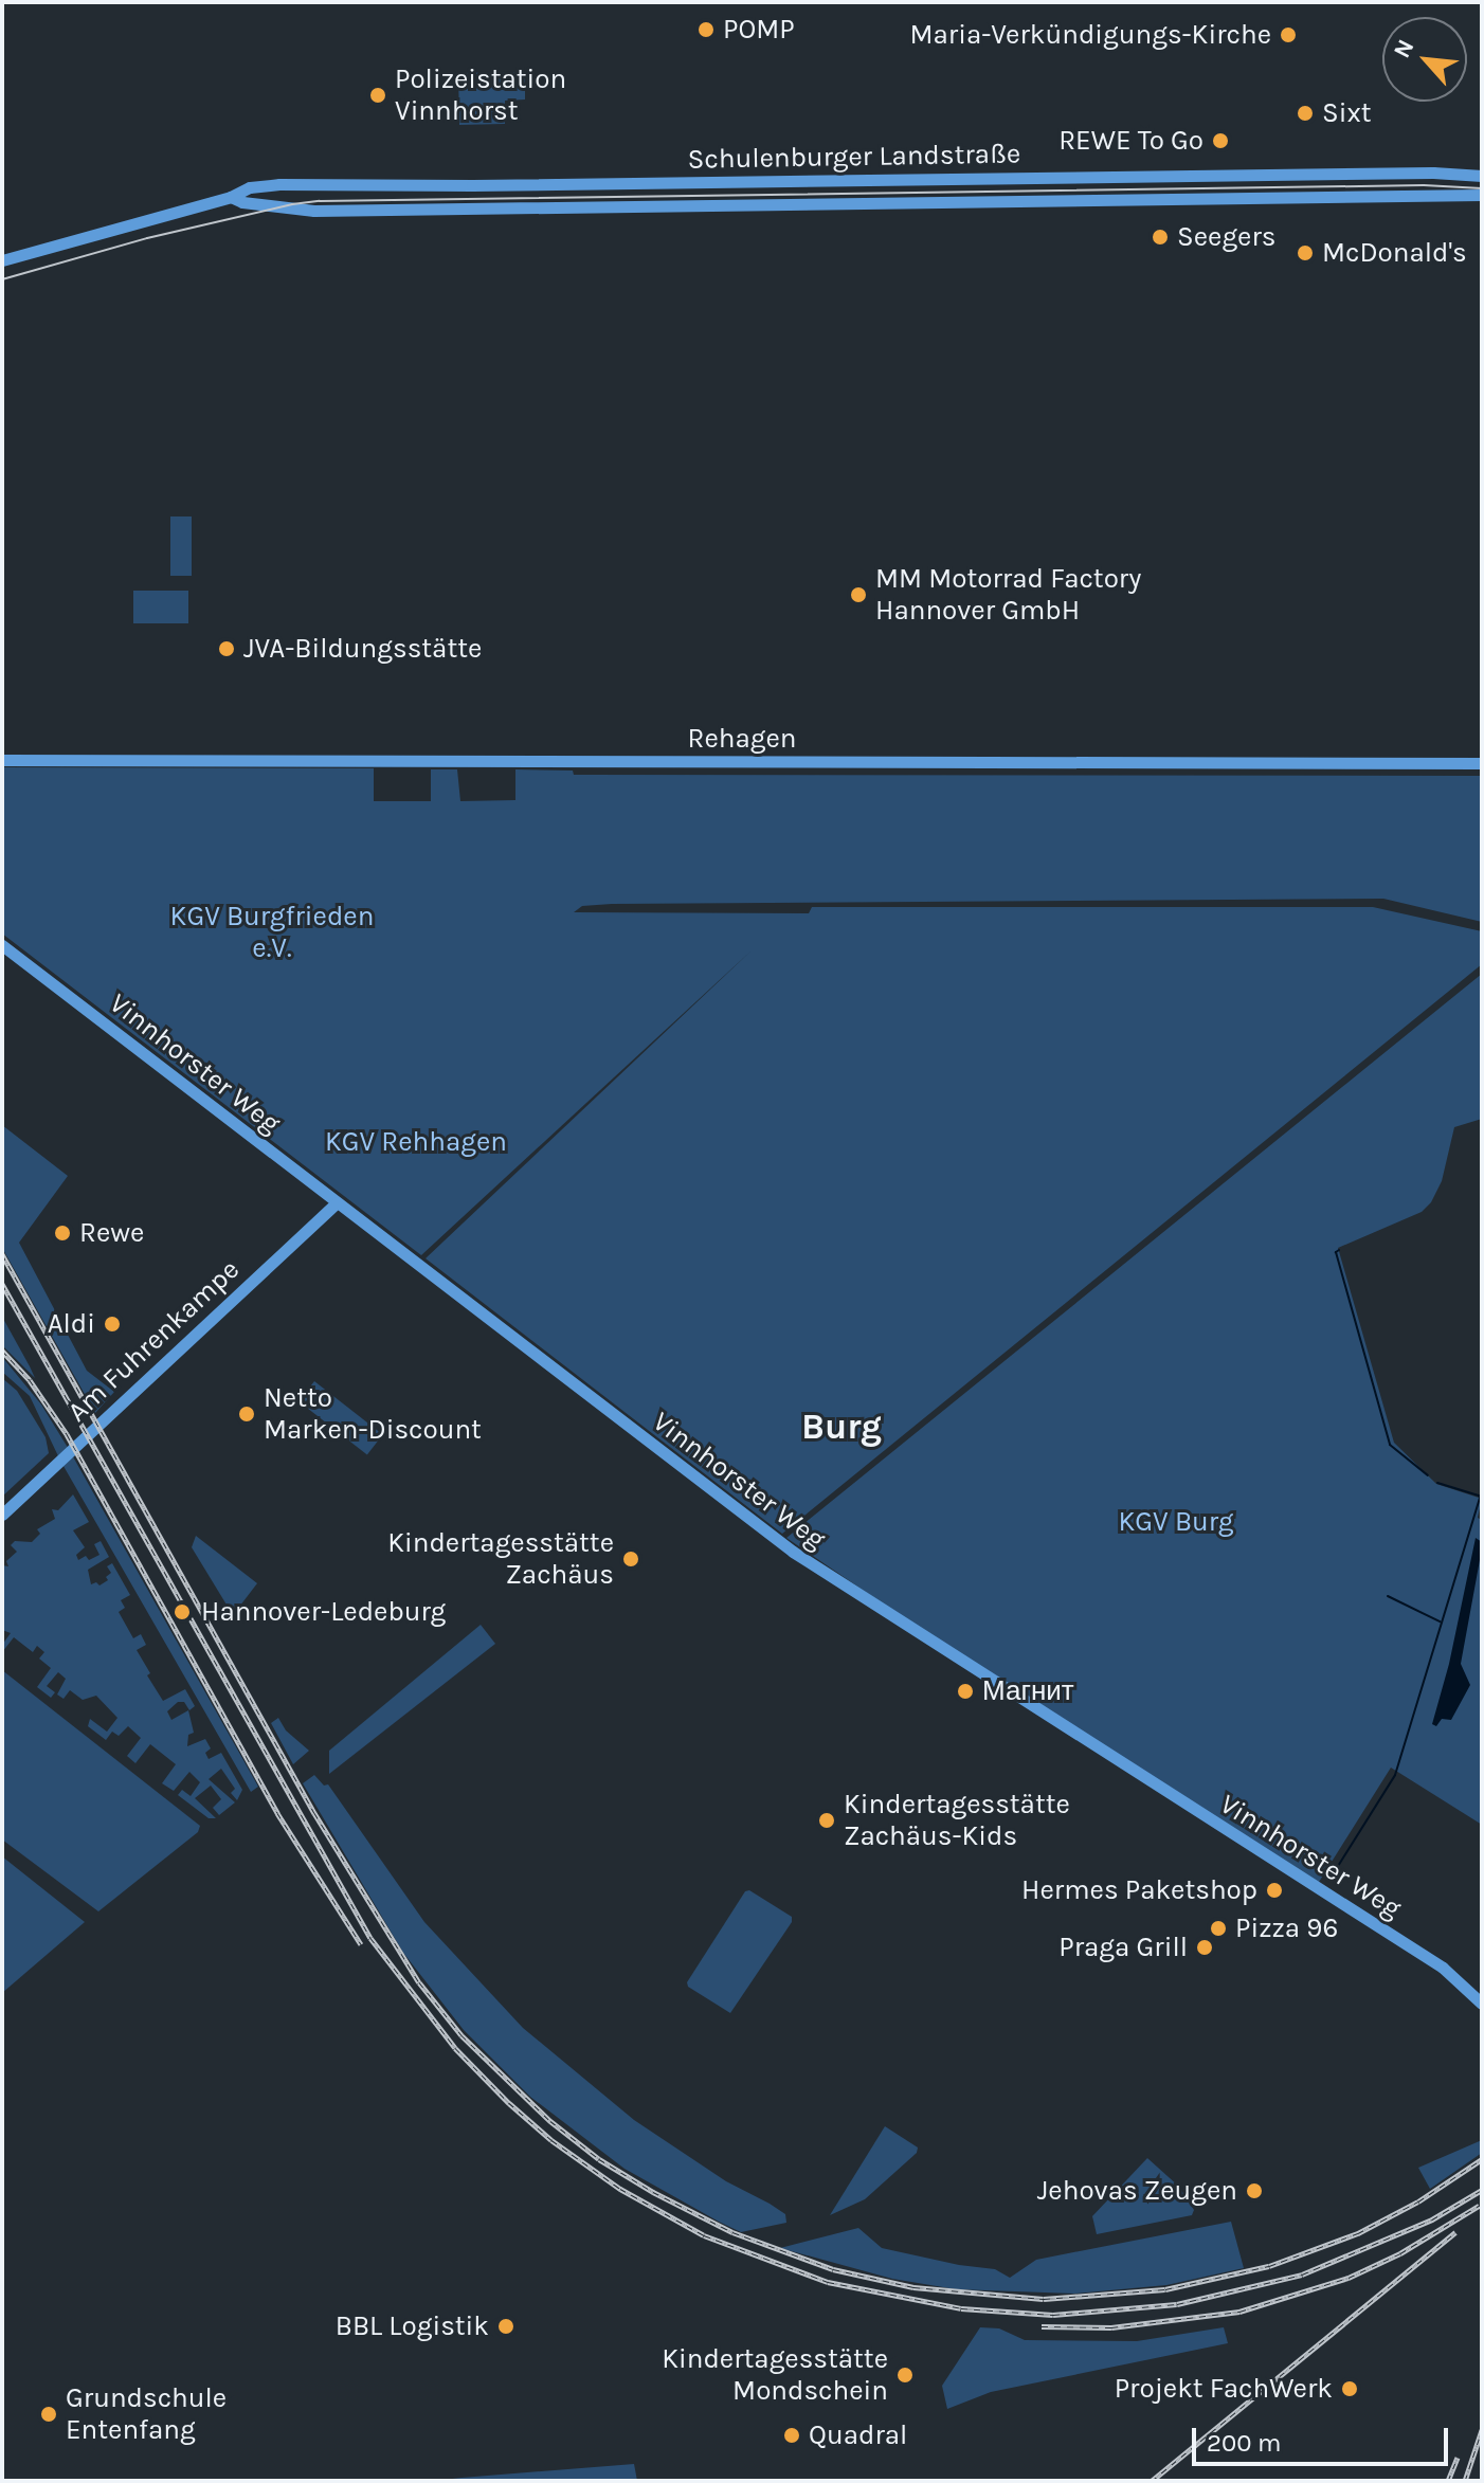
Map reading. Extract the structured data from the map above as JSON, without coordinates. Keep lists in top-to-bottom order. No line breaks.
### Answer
{"streets":{"street":["Schulenburger Landstraße","Rehagen","Vinnhorster Weg","Am Fuhrenkampe"]},"crossings":[["Vinnhorster Weg","Am Fuhrenkampe"]],"districts":["Burg"],"parks":["KGV Burgfrieden e.V.","KGV Rehhagen","KGV Burg"],"places":["POMP","Maria-Verkündigungs-Kirche","Polizeistation Vinnhorst","Sixt","REWE To Go","Seegers","McDonald's","MM Motorrad Factory Hannover GmbH","JVA-Bildungsstätte","Rewe","Aldi","Netto Marken-Discount","Kindertagesstätte Zachäus","Hannover-Ledeburg","Магнит","Kindertagesstätte Zachäus-Kids","Hermes Paketshop","Pizza 96","Praga Grill","Jehovas Zeugen","BBL Logistik","Kindertagesstätte Mondschein","Projekt FachWerk","Grundschule Entenfang","Quadral"],"scale_bar":"200 m","north":"top left"}
